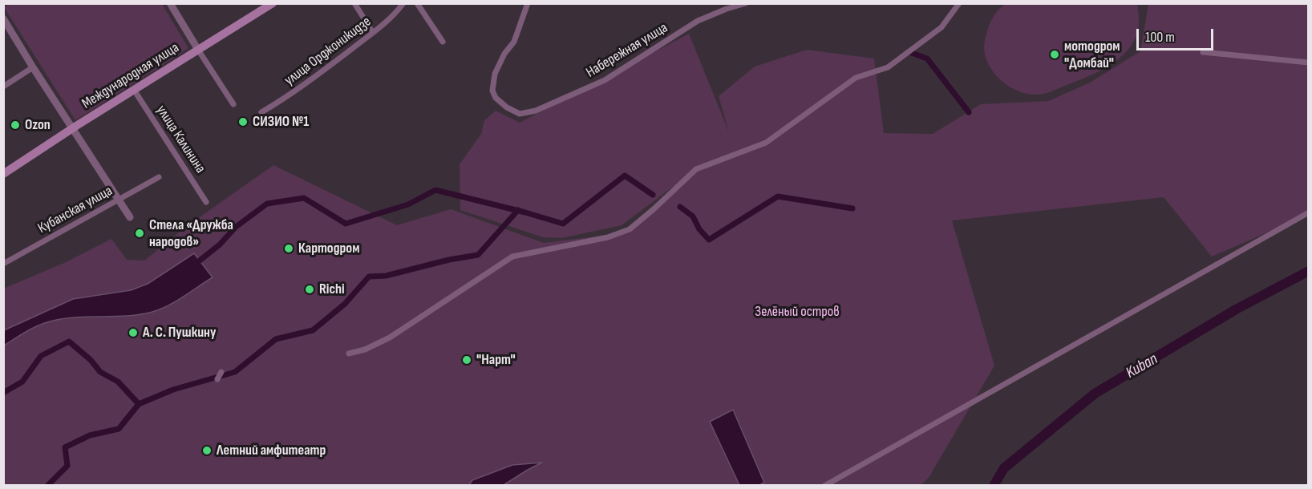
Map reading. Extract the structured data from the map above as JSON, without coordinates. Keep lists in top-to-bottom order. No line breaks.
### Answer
{"streets":{"main road":["Международная улица"],"street":["Набережная улица","улица Орджоникидзе","улица Калинина","Кубанская улица"]},"crossings":[["Международная улица","улица Калинина"]],"water":["Kuban"],"parks":["Зелёный остров"],"places":["мотодром \"Домбай\"","СИЗИО №1","Ozon","Стела «Дружба народов»","Картодром","Richi","А. С. Пушкину","\"Нарт\"","Летний амфитеатр"],"scale_bar":"100 m"}
